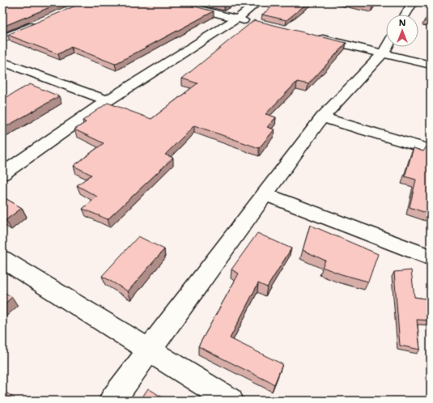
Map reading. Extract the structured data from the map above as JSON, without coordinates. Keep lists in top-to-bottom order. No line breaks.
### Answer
{"north":"top"}
